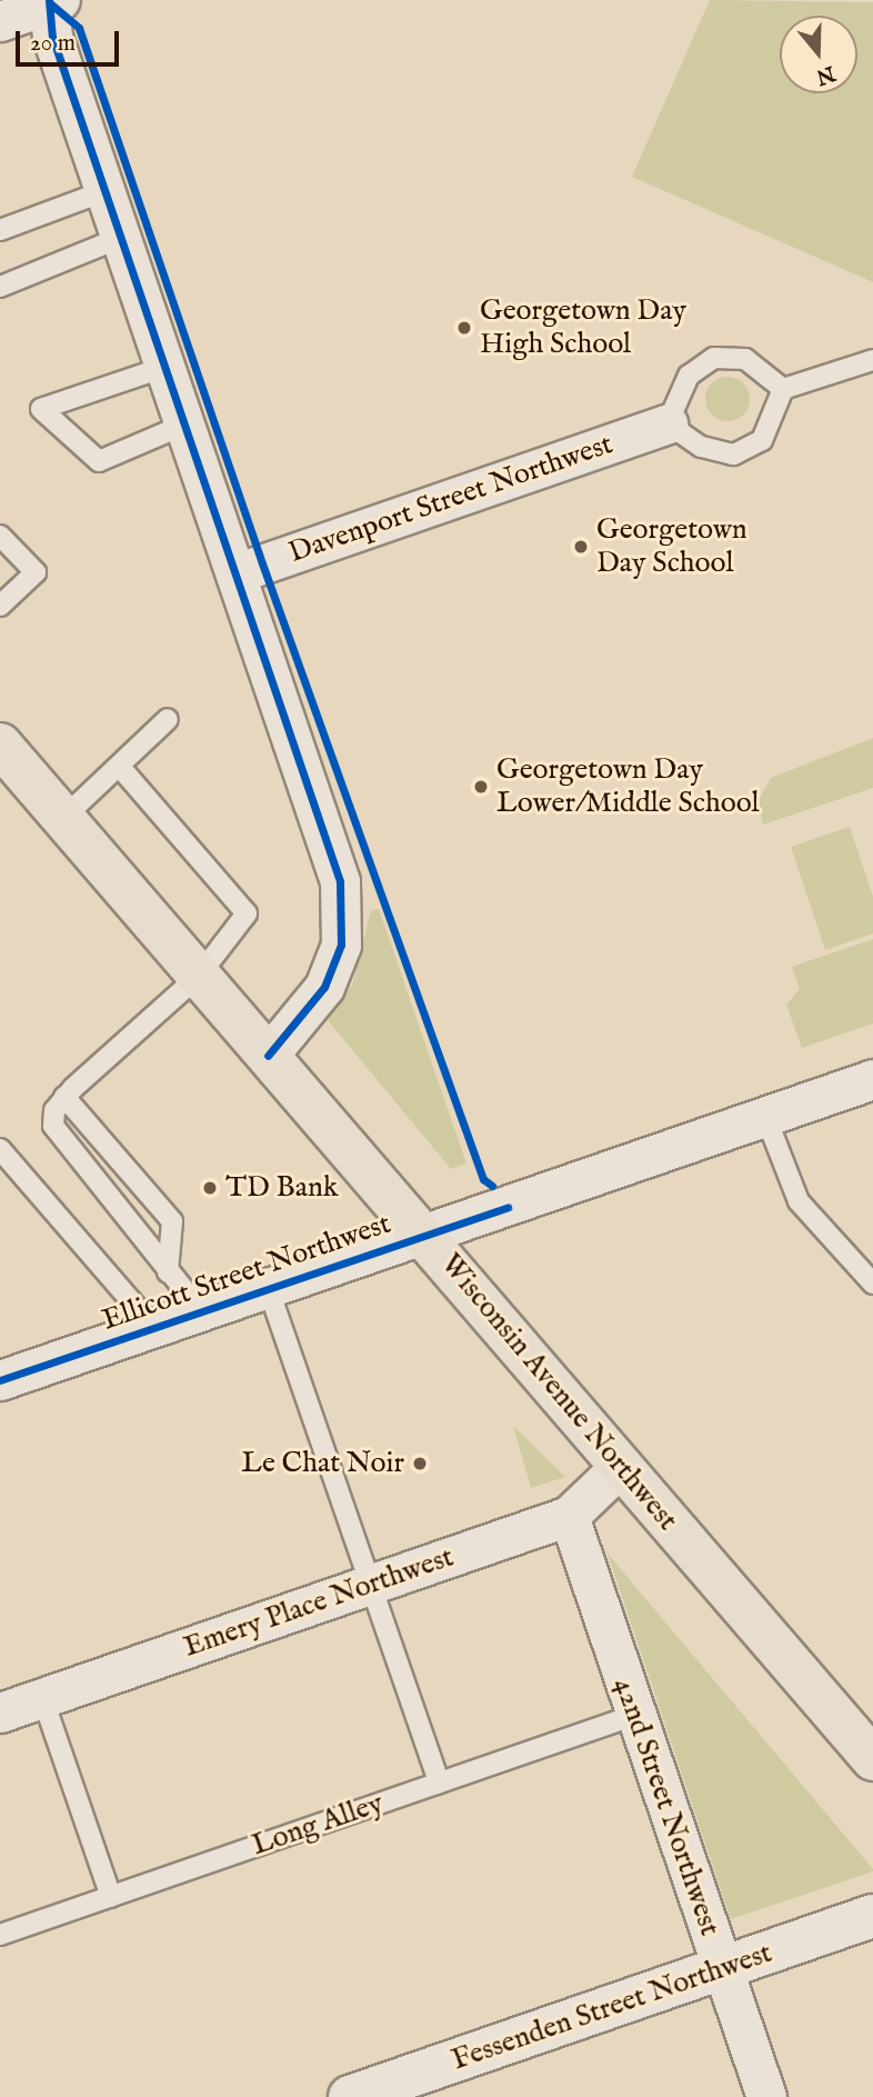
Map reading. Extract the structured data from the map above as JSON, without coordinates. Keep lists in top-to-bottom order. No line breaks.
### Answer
{"streets":{"main road":["Wisconsin Avenue Northwest"],"street":["Davenport Street Northwest","Ellicott Street Northwest","Emery Place Northwest","42nd Street Northwest","Fessenden Street Northwest"],"lane":["Long Alley"]},"crossings":[["Ellicott Street Northwest","Wisconsin Avenue Northwest"],["Wisconsin Avenue Northwest","Emery Place Northwest"],["Emery Place Northwest","42nd Street Northwest"],["42nd Street Northwest","Long Alley"],["42nd Street Northwest","Fessenden Street Northwest"]],"places":["Georgetown Day High School","Georgetown Day School","Georgetown Day Lower/Middle School","TD Bank","Le Chat Noir"],"scale_bar":"20 m","north":"bottom"}
